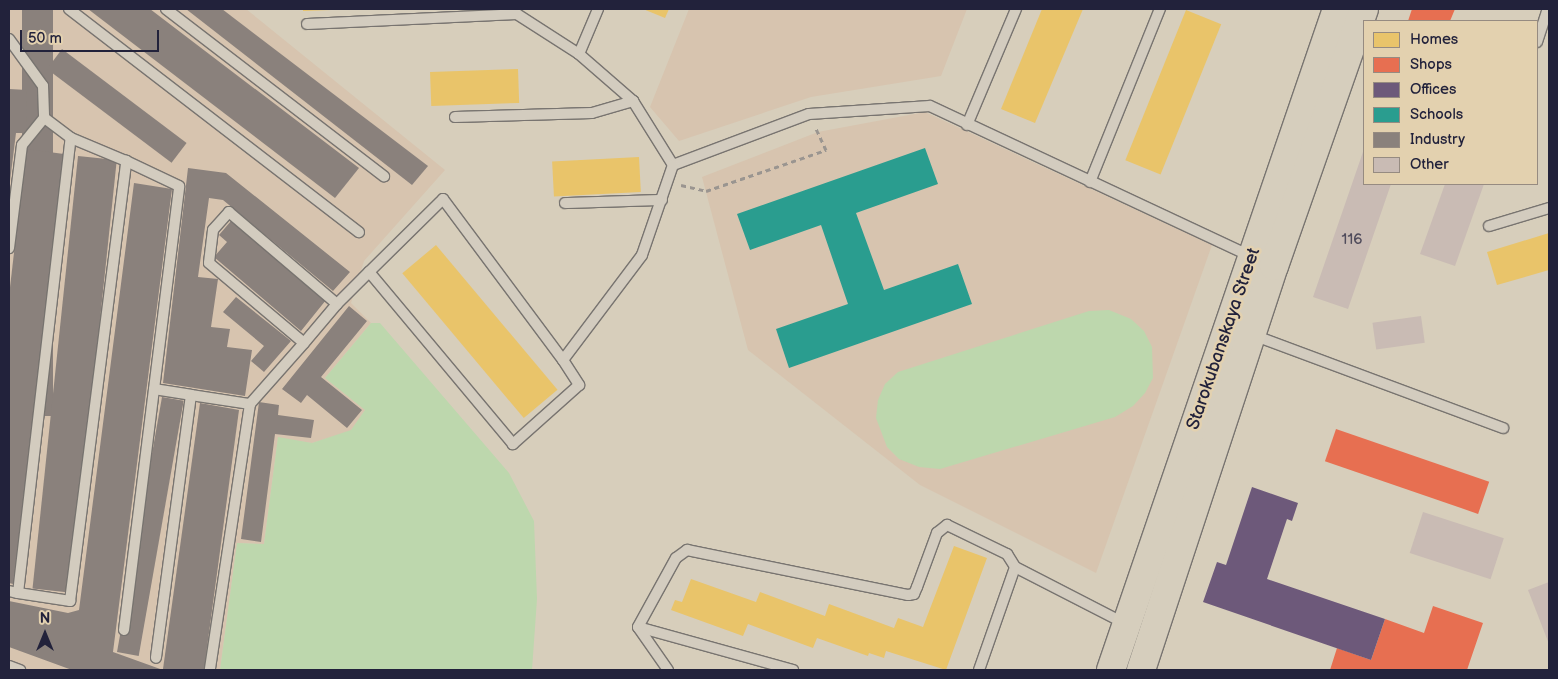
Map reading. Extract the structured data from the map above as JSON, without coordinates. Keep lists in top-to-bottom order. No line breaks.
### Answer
{"streets":{"main road":["Starokubanskaya Street"]},"house_numbers":["116"],"legend":["Homes","Shops","Offices","Schools","Industry","Other"],"scale_bar":"50 m","north":"top"}
